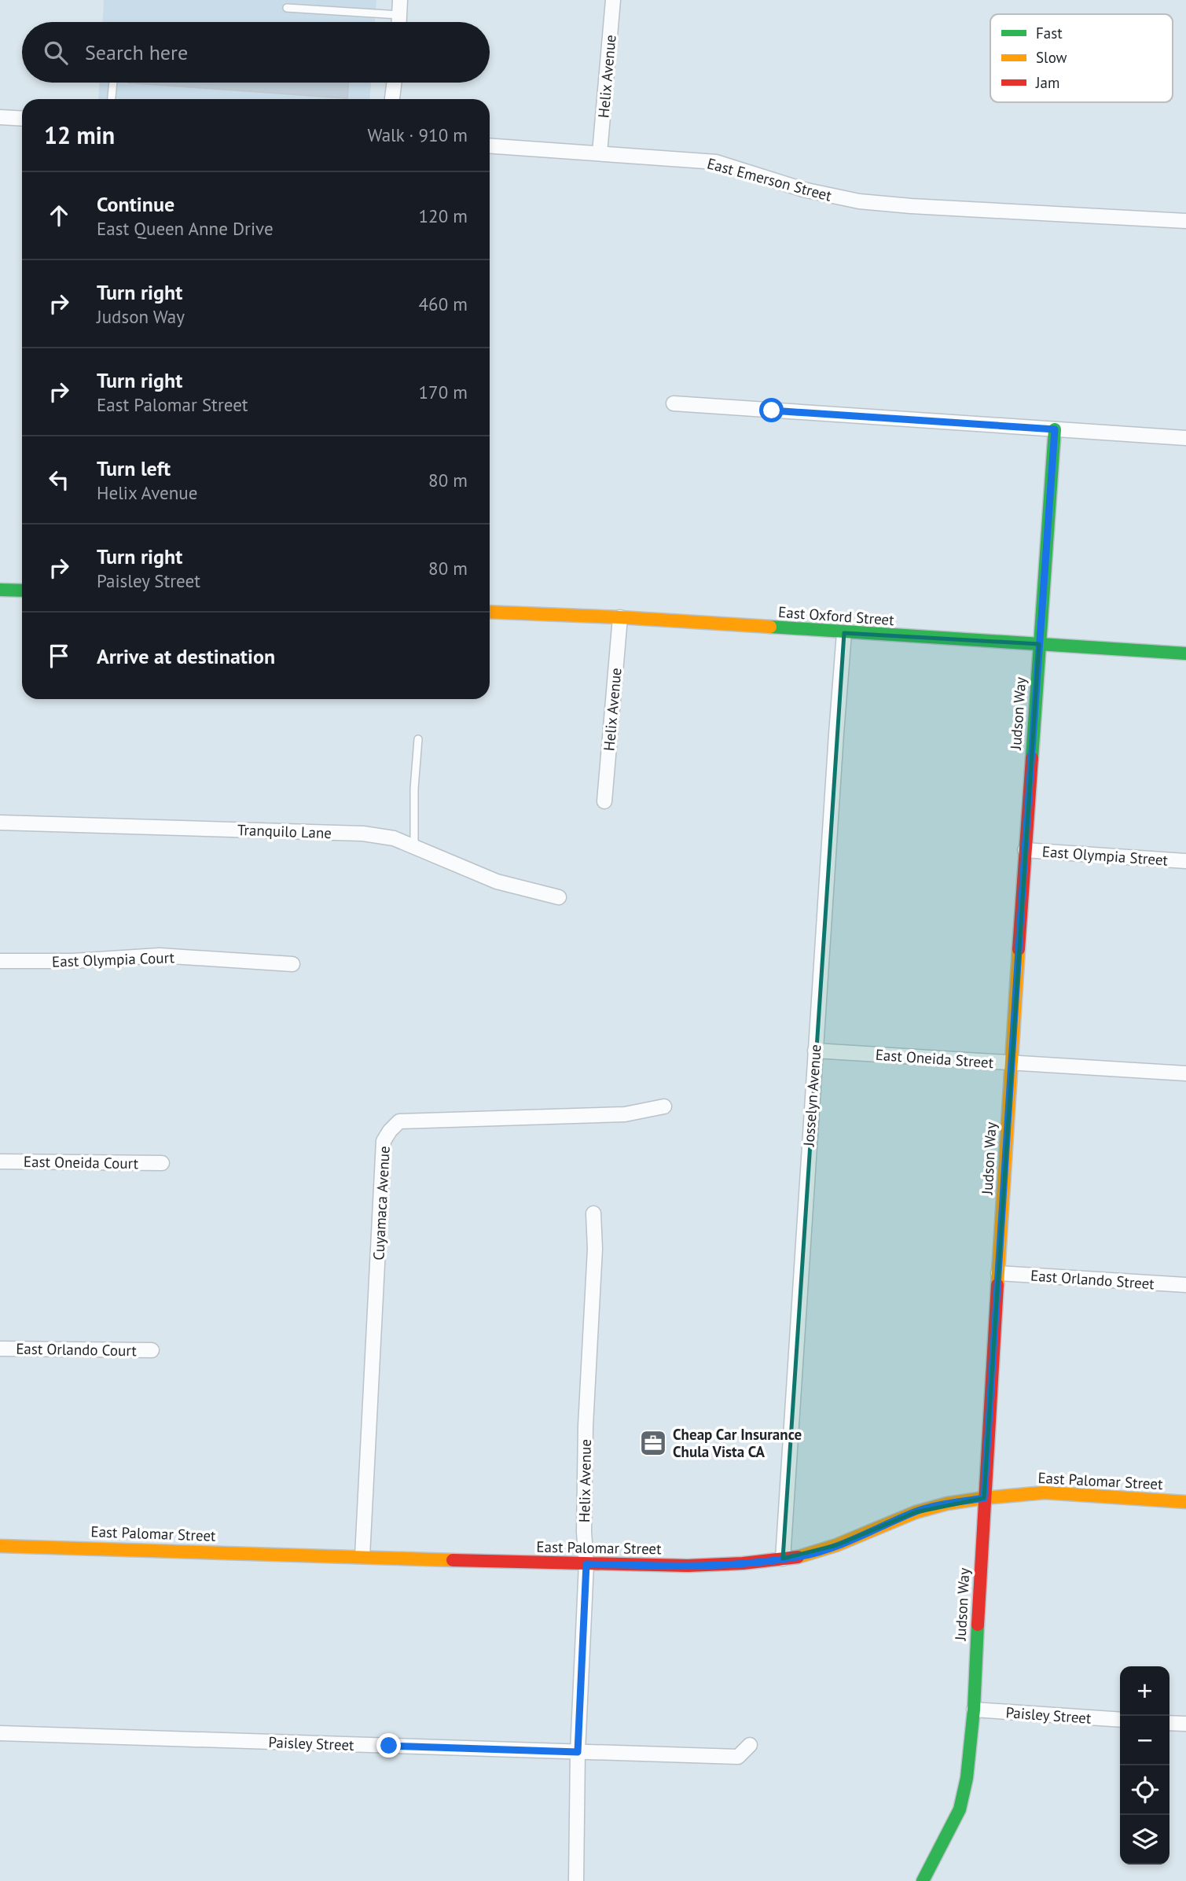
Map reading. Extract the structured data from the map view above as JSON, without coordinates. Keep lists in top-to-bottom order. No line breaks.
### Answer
{"streets":{"street":["Helix Avenue","East Emerson Street","East Oxford Street","Judson Way","Tranquilo Lane","East Olympia Street","East Olympia Court","East Oneida Street","Josselyn Avenue","East Oneida Court","Cuyamaca Avenue","East Orlando Street","East Orlando Court","East Palomar Street","Paisley Street"]},"crossings":[["Helix Avenue","East Emerson Street"],["Helix Avenue","East Oxford Street"],["Helix Avenue","East Palomar Street"],["Helix Avenue","Paisley Street"],["East Oxford Street","Judson Way"],["East Oxford Street","Josselyn Avenue"],["Judson Way","East Olympia Street"],["Judson Way","East Oneida Street"],["Judson Way","East Orlando Street"],["Judson Way","East Palomar Street"],["Judson Way","Paisley Street"],["East Oneida Street","Josselyn Avenue"],["Josselyn Avenue","East Palomar Street"],["Cuyamaca Avenue","East Palomar Street"]],"places":{"office":["Cheap Car Insurance Chula Vista CA"]},"legend":["Fast","Slow","Jam"],"page":{"search":"Search here","heading":["12 min","Walk · 910 m"],"list":[["Continue","East Queen Anne Drive","120 m"],["Turn right","Judson Way","460 m"],["Turn right","East Palomar Street","170 m"],["Turn left","Helix Avenue","80 m"],["Turn right","Paisley Street","80 m"],"Arrive at destination"],"map_buttons":["+","−"]}}
